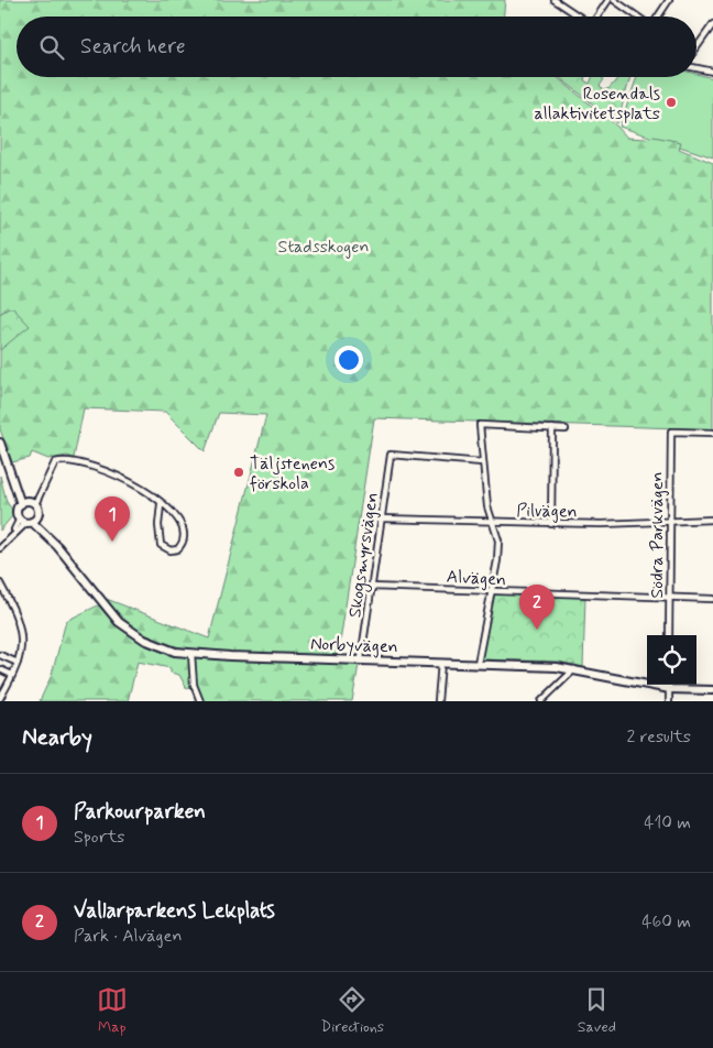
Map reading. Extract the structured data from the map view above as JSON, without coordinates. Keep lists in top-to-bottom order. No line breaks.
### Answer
{"streets":{"street":["Pilvägen","Södra Parkvägen","Skogsmyrsvägen","Alvägen","Norbyvägen"]},"crossings":[["Pilvägen","Södra Parkvägen"],["Pilvägen","Skogsmyrsvägen"],["Södra Parkvägen","Alvägen"],["Skogsmyrsvägen","Alvägen"],["Skogsmyrsvägen","Norbyvägen"]],"parks":["Stadsskogen"],"places":["Rosendals allaktivitetsplats","Täljstenens förskola"],"page":{"search":"Search here","pins":["1","2"],"heading":["Nearby","2 results"],"list":[{"mark":"1","name":"Parkourparken","note":"Sports","value":"410 m"},{"mark":"2","name":"Vallarparkens Lekplats","note":"Park · Alvägen","value":"460 m"}],"nav":["Map","Directions","Saved"]}}
